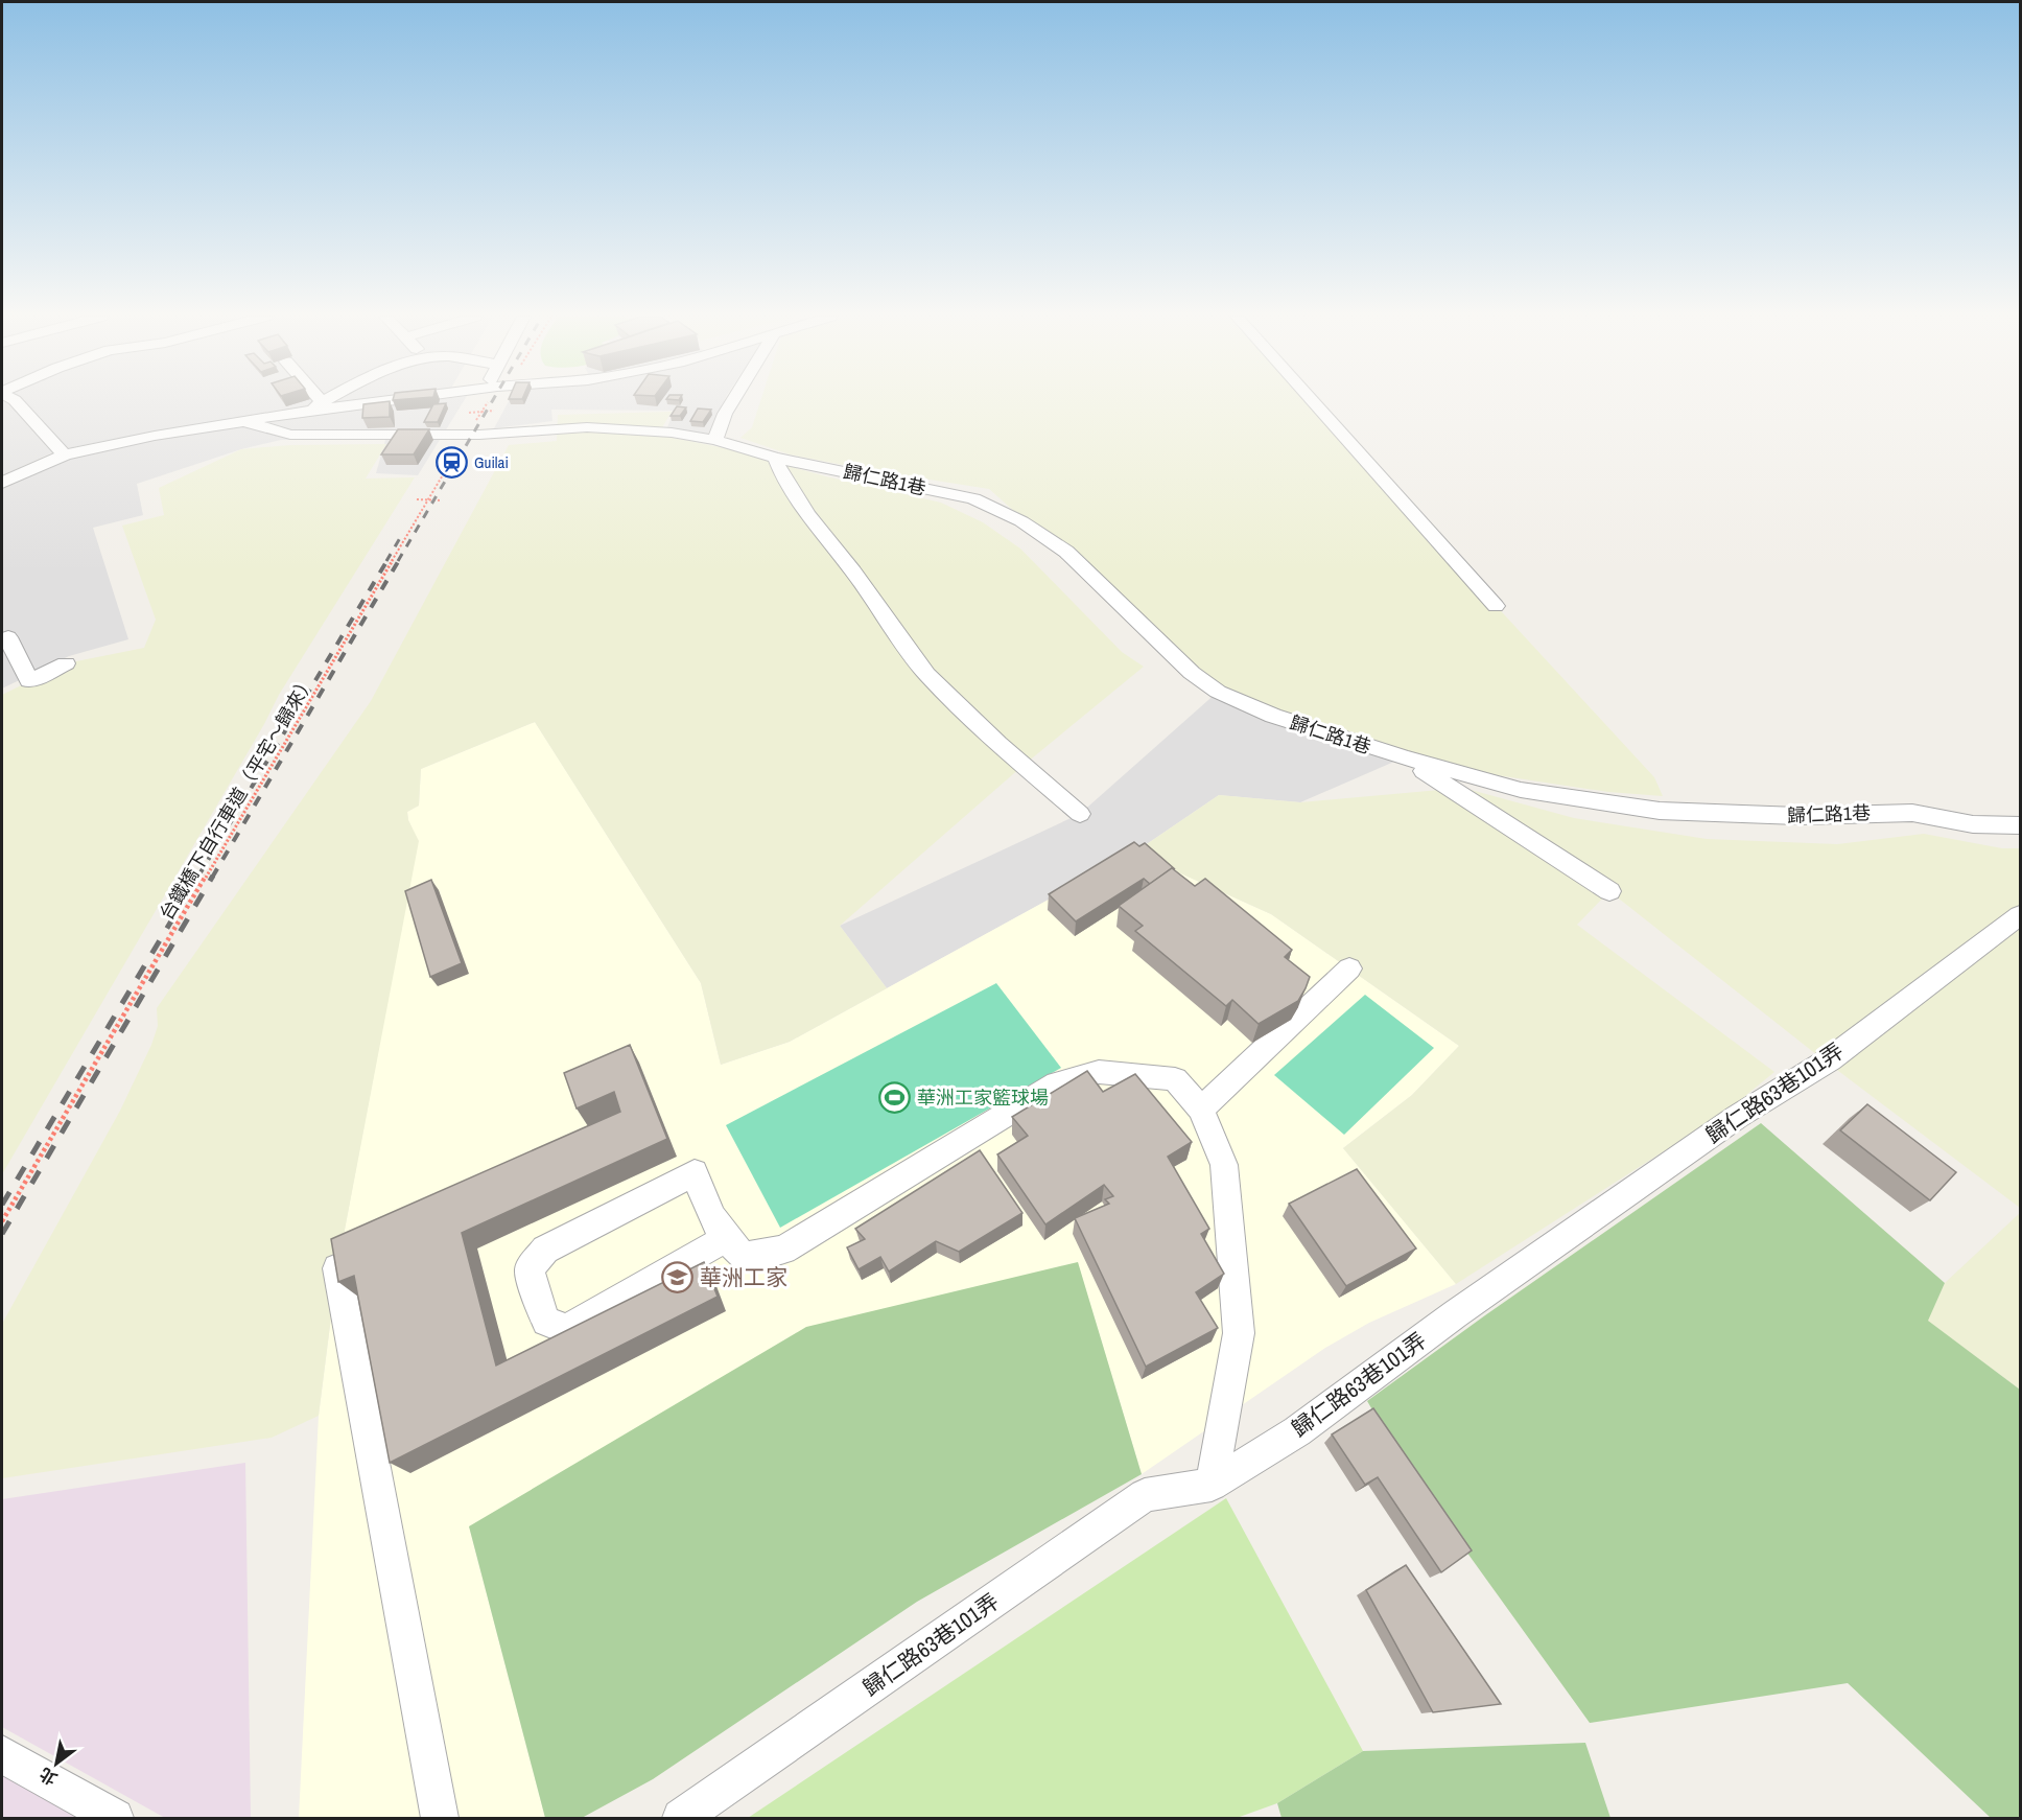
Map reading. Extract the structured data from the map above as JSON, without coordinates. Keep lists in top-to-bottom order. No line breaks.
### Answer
{"streets":{"street":["歸仁路1巷","歸仁路63巷101弄"],"path":["台鐵橋下自行車道（平宅～歸來）"]},"crossings":[["歸仁路1巷","台鐵橋下自行車道（平宅～歸來）"]],"places":{"station":["Guilai"],"sports":["華洲工家籃球場"],"school or university":["華洲工家"]},"north":"bottom left"}
